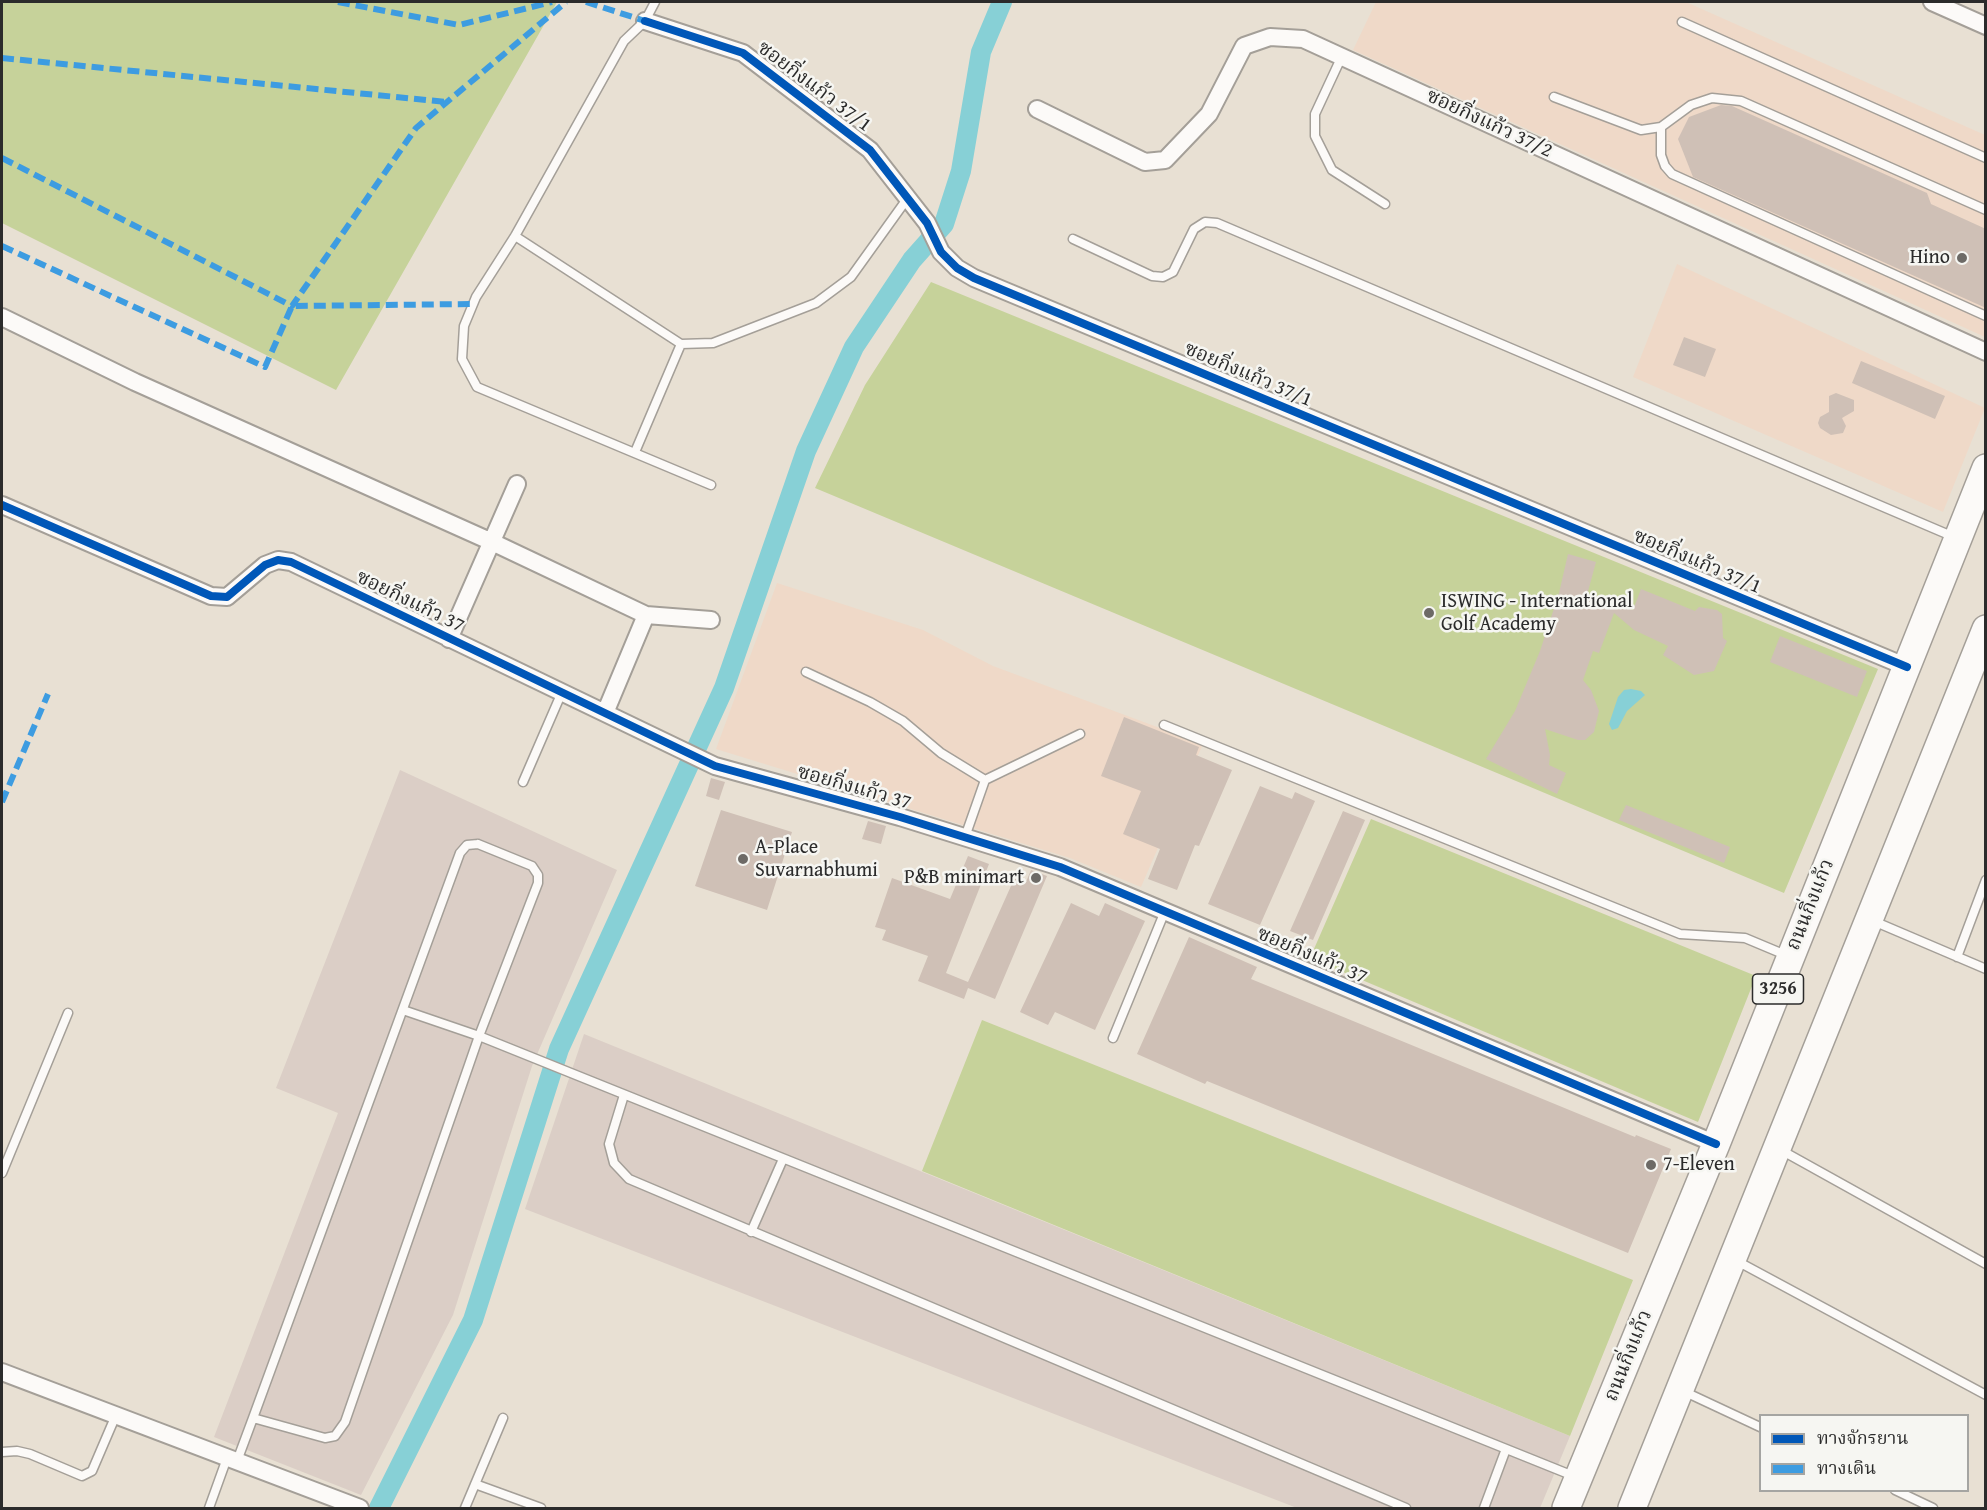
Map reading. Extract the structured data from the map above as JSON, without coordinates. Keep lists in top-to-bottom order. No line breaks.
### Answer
{"streets":{"main road":["ถนนกิ่งแก้ว","3256"],"street":["ซอยกิ่งแก้ว 37/1","ซอยกิ่งแก้ว 37/2","ซอยกิ่งแก้ว 37"]},"crossings":[["ซอยกิ่งแก้ว 37/1","ถนนกิ่งแก้ว"],["ซอยกิ่งแก้ว 37","ถนนกิ่งแก้ว"]],"places":["Hino","ISWING - International Golf Academy","A-Place Suvarnabhumi","P&B minimart","7-Eleven"],"legend":["ทางจักรยาน","ทางเดิน"]}
